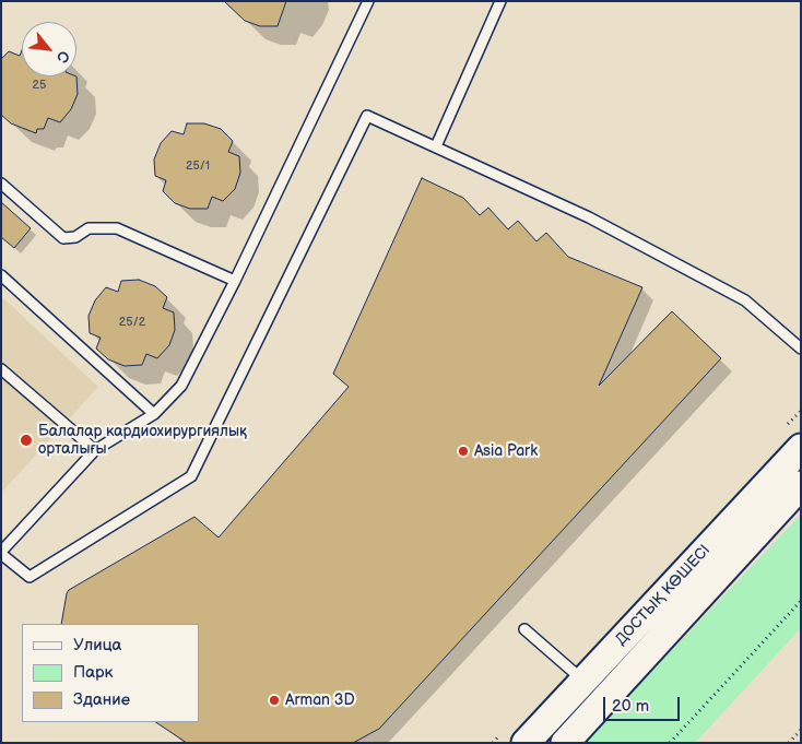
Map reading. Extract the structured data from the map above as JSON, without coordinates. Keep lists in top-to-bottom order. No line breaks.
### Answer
{"streets":{"street":["ДОСТЫҚ КӨШЕСІ"]},"places":["Балалар кардиохирургиялық орталығы","Asia Park","Arman 3D"],"house_numbers":["25","25/1","25/2"],"legend":["Улица","Парк","Здание"],"scale_bar":"20 m","north":"bottom right"}
